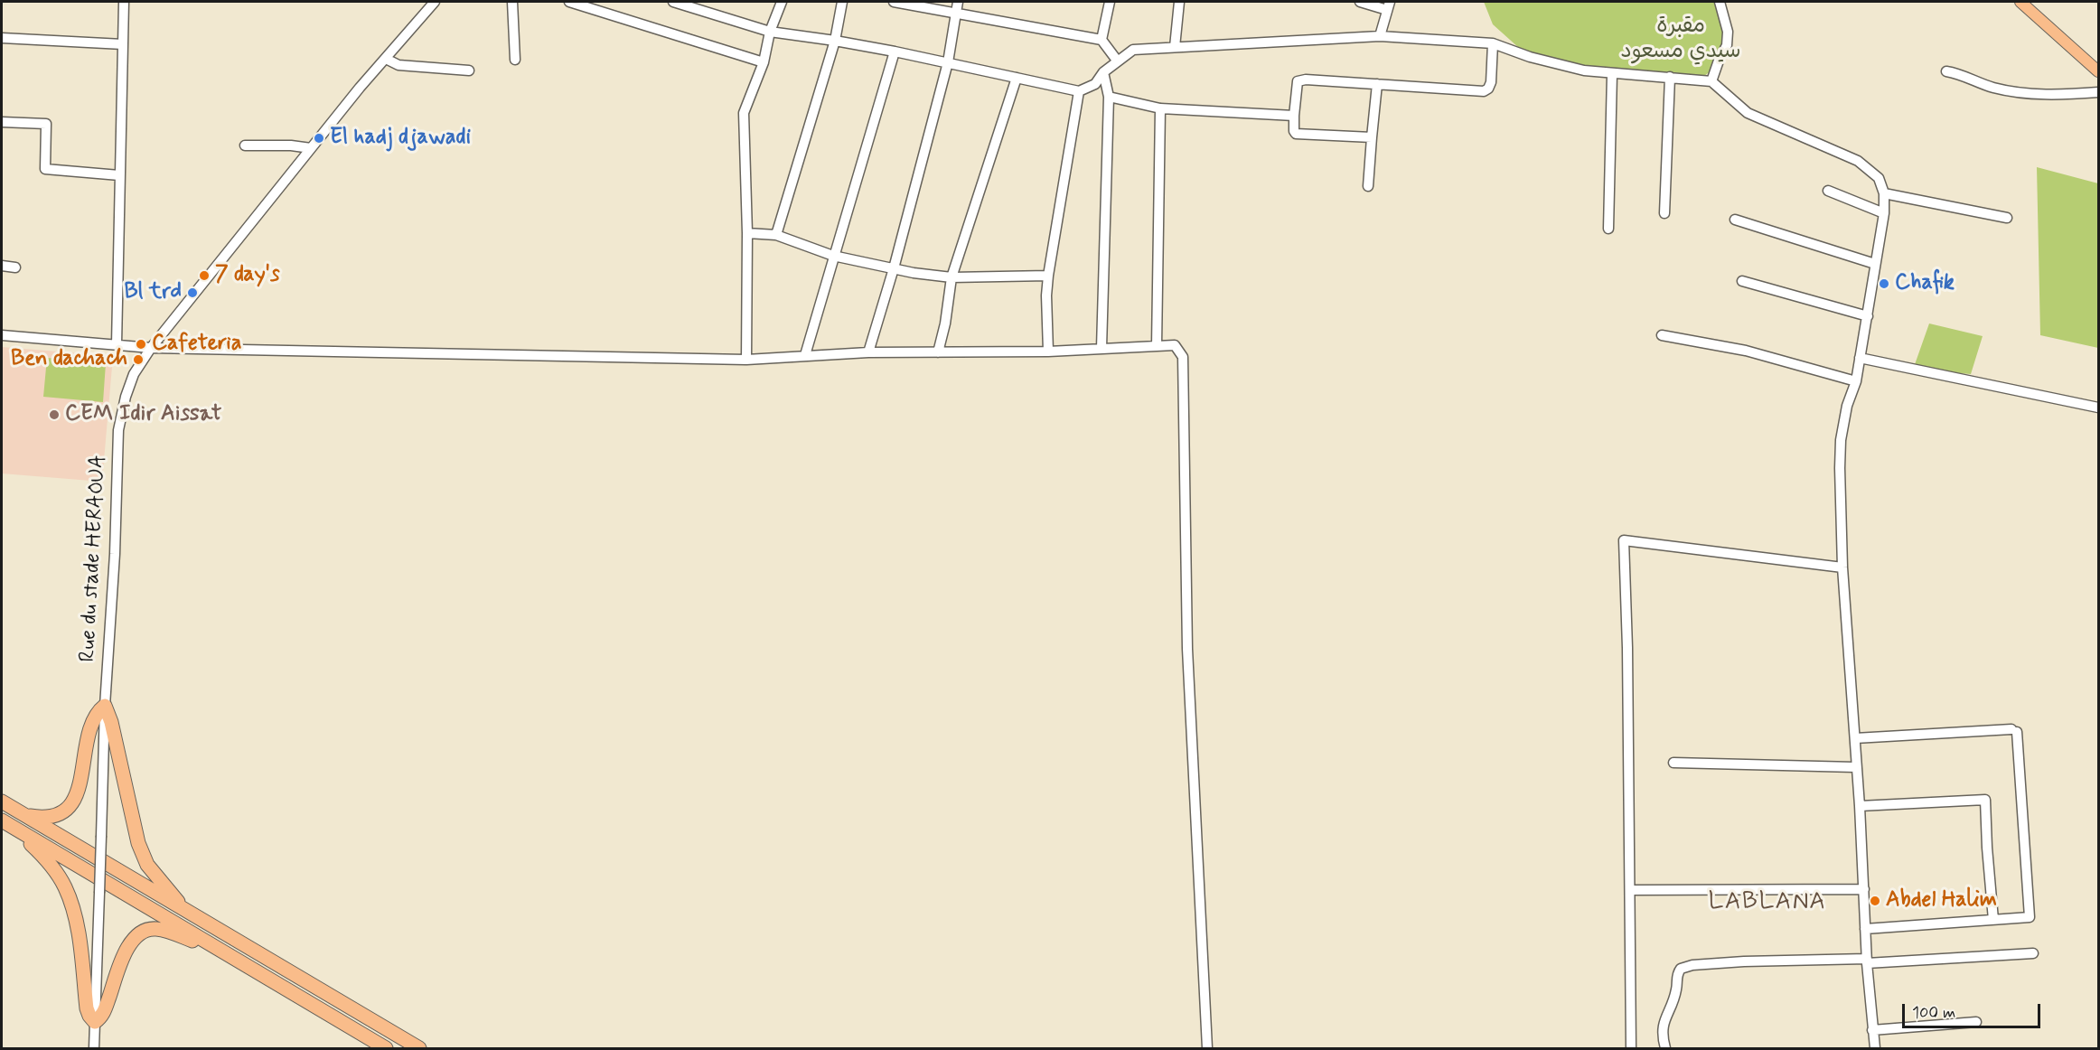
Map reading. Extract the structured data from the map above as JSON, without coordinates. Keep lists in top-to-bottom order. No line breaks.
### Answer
{"streets":{"street":["Rue du stade HERAOUA"]},"districts":["LABLANA"],"parks":["مقبرة سيدي مسعود"],"places":["El hadj djawadi","7 day's","Chafik","Bl trd","Cafeteria","Ben dachach","CEM Idir Aissat","Abdel Halim"],"scale_bar":"100 m"}
